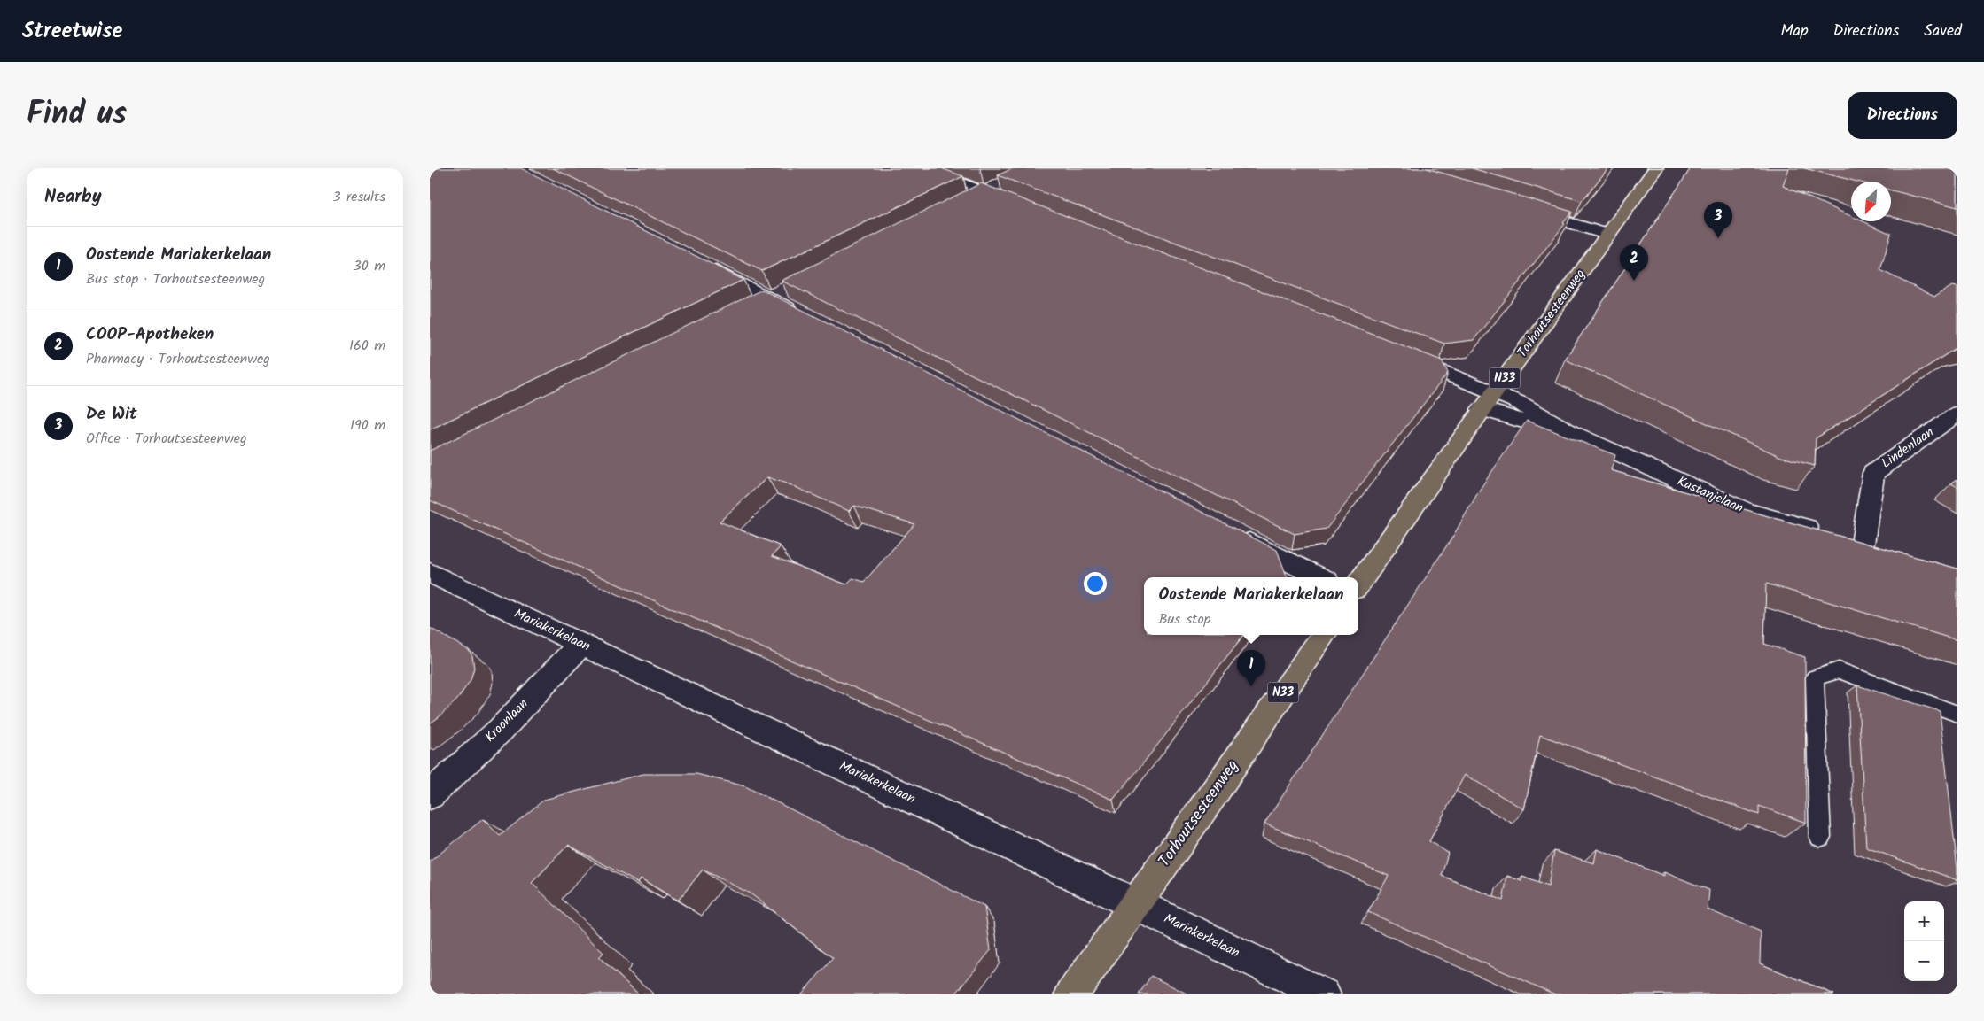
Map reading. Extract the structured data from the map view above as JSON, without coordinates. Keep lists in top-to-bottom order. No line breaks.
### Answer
{"streets":{"main road":["Torhoutsesteenweg","N33"],"street":["Lindenlaan","Kastanjelaan","Mariakerkelaan","Kroonlaan"]},"crossings":[["Torhoutsesteenweg","Kastanjelaan"],["Torhoutsesteenweg","Mariakerkelaan"],["Lindenlaan","Kastanjelaan"],["Mariakerkelaan","Kroonlaan"]],"north":"bottom left","page":{"header":"Streetwise","nav":["Map","Directions","Saved"],"title":"Find us","buttons":"Directions","heading":["Nearby","3 results"],"pins":["3","2","1"],"list":[{"mark":"1","name":"Oostende Mariakerkelaan","note":"Bus stop · Torhoutsesteenweg","value":"30 m"},{"mark":"2","name":"COOP-Apotheken","note":"Pharmacy · Torhoutsesteenweg","value":"160 m"},{"mark":"3","name":"De Wit","note":"Office · Torhoutsesteenweg","value":"190 m"}],"popup":["Oostende Mariakerkelaan","Bus stop"],"map_buttons":["+","−"]}}
